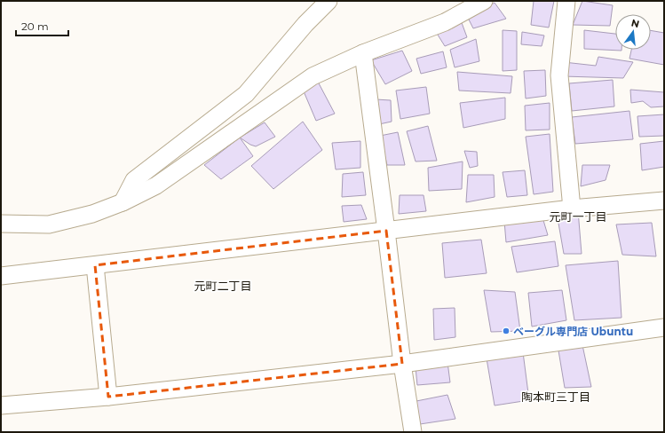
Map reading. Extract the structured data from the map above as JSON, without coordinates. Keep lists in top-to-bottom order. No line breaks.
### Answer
{"districts":["元町一丁目","元町二丁目","陶本町三丁目"],"places":["ベーグル専門店 Ubuntu"],"scale_bar":"20 m","north":"top"}
